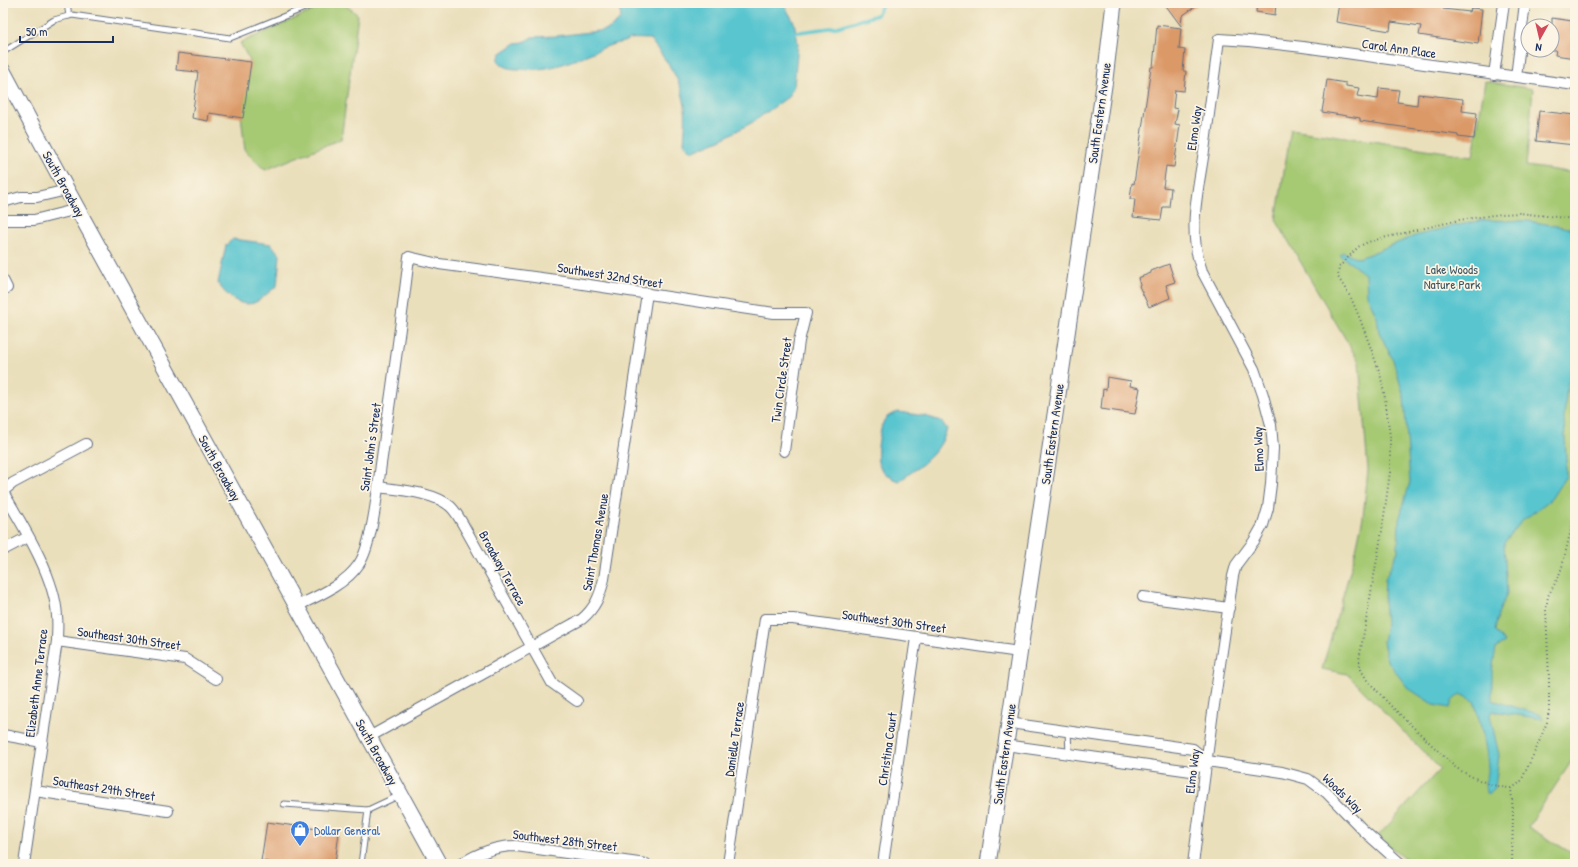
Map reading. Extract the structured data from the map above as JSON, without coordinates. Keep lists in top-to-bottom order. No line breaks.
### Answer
{"streets":{"street":["Carol Ann Place","South Eastern Avenue","Elmo Way","South Broadway","Southwest 32nd Street","Twin Circle Street","Saint John's Street","Saint Thomas Avenue","Broadway Terrace","Southwest 30th Street","Southeast 30th Street","Elizabeth Anne Terrace","Danielle Terrace","Christina Court","Southeast 29th Street","Woods Way","Southwest 28th Street"]},"crossings":[["Carol Ann Place","Elmo Way"],["South Eastern Avenue","Southwest 30th Street"],["South Eastern Avenue","Woods Way"],["Elmo Way","Woods Way"],["South Broadway","Saint John's Street"],["South Broadway","Saint Thomas Avenue"],["Southwest 32nd Street","Twin Circle Street"],["Southwest 32nd Street","Saint John's Street"],["Southwest 32nd Street","Saint Thomas Avenue"],["Saint John's Street","Broadway Terrace"],["Saint Thomas Avenue","Broadway Terrace"],["Southwest 30th Street","Danielle Terrace"],["Southwest 30th Street","Christina Court"],["Southeast 30th Street","Elizabeth Anne Terrace"],["Elizabeth Anne Terrace","Southeast 29th Street"]],"parks":["Lake Woods Nature Park"],"places":{"shop":["Dollar General"]},"scale_bar":"50 m","north":"bottom"}
